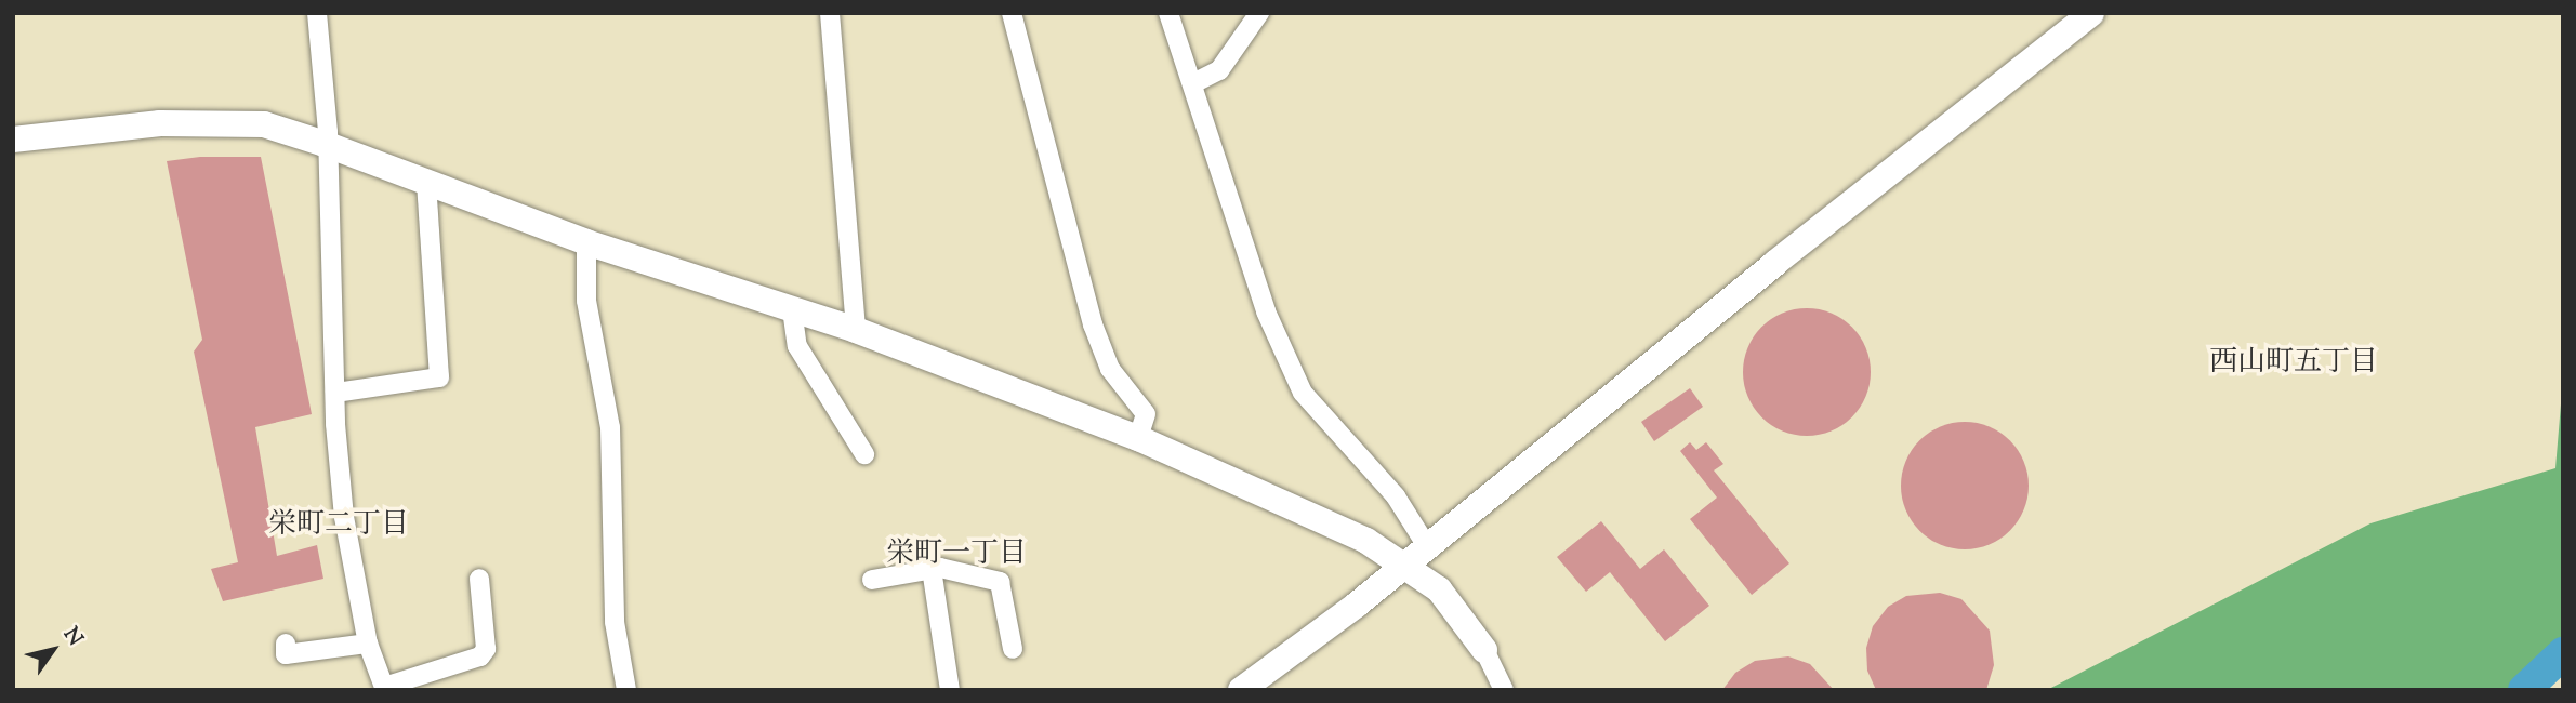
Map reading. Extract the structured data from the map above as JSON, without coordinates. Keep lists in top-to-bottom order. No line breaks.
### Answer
{"districts":["西山町五丁目","栄町二丁目","栄町一丁目"],"north":"top right"}
